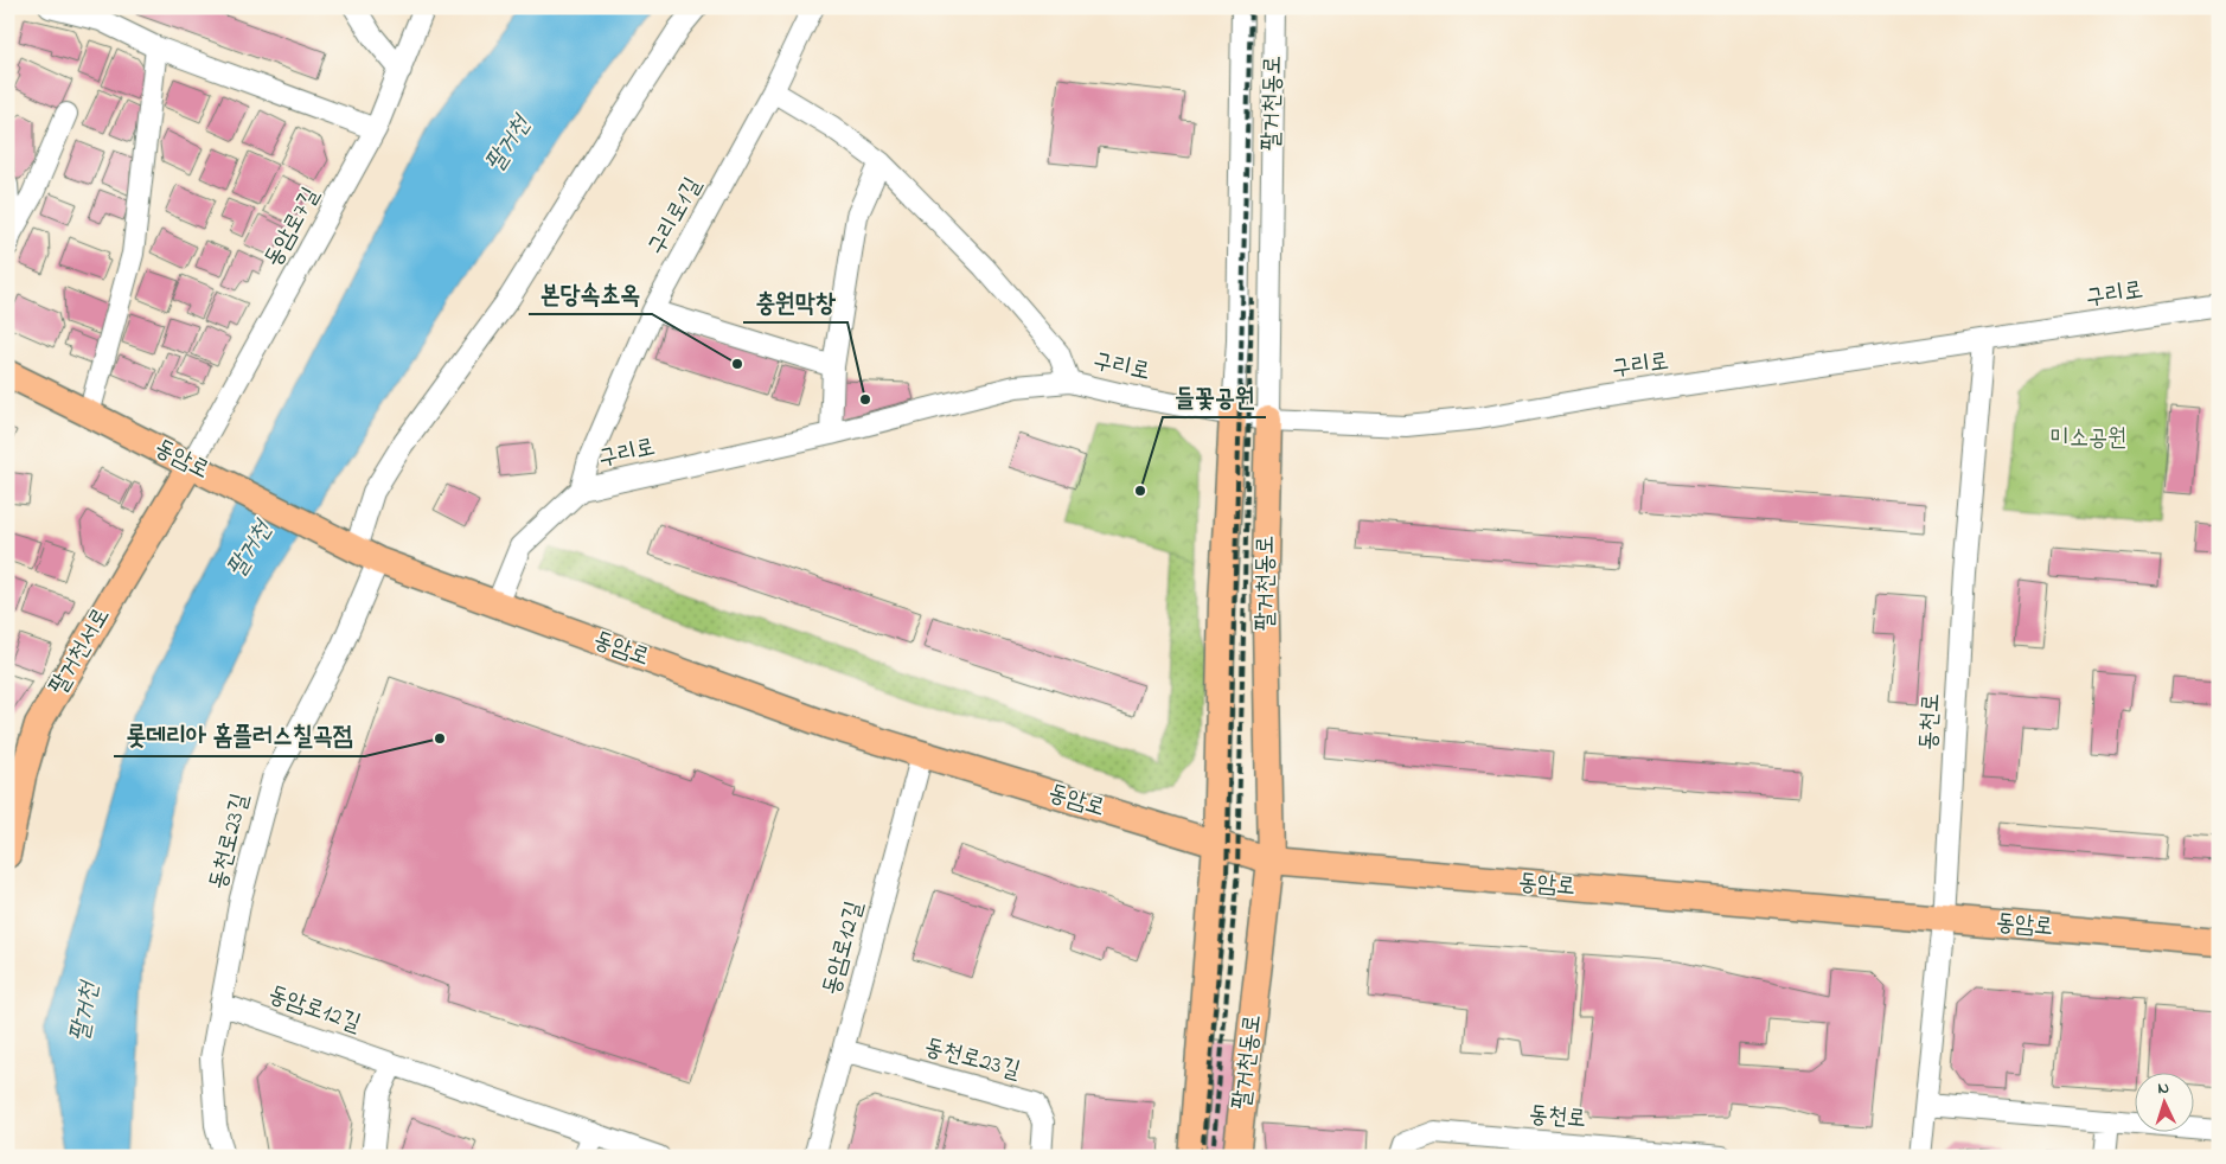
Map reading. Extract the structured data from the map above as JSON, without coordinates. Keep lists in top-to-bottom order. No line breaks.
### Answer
{"streets":{"main road":["팔거천동로","동암로","팔거천서로"],"street":["구리로1길","동암로7길","구리로","동천로","동천로23길","동암로12길"]},"crossings":[["팔거천동로","구리로"],["팔거천동로","동암로"],["구리로1길","구리로"],["동암로7길","동암로"],["동암로7길","팔거천서로"],["구리로","동암로"],["구리로","동천로"],["동암로","팔거천서로"],["동암로","동천로"],["동암로","동천로23길"],["동암로","동암로12길"],["동천로23길","동암로12길"]],"water":["팔거천"],"parks":["미소공원"],"places":["본당속초옥","충원막창","들꽃공원","롯데리아 홈플러스칠곡점"],"north":"top"}
